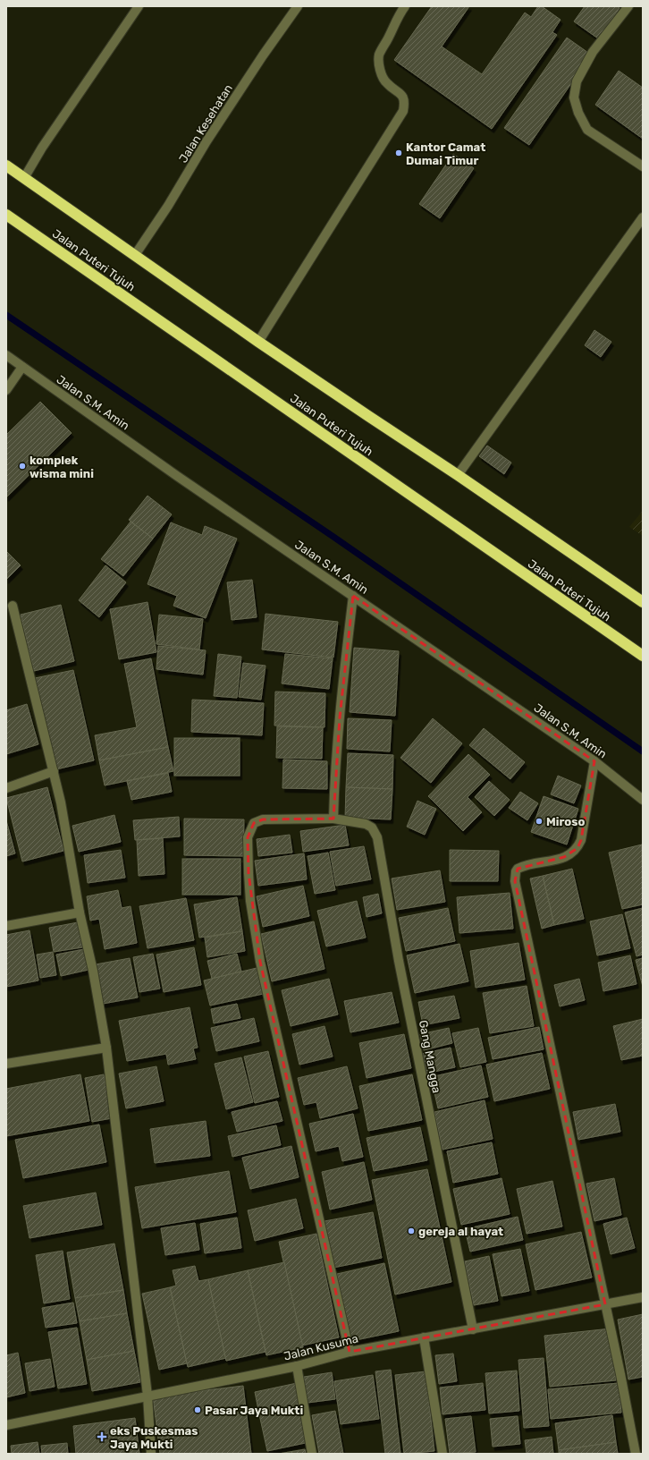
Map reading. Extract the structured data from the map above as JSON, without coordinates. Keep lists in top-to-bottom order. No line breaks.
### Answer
{"streets":{"highway":["Jalan Puteri Tujuh"],"street":["Jalan Kesehatan","Jalan S.M. Amin","Gang Mangga","Jalan Kusuma"]},"crossings":[["Gang Mangga","Jalan Kusuma"]],"places":{"other":["Kantor Camat Dumai Timur","komplek wisma mini","Miroso","gereja al hayat","Pasar Jaya Mukti"],"health":["eks Puskesmas Jaya Mukti"]}}
